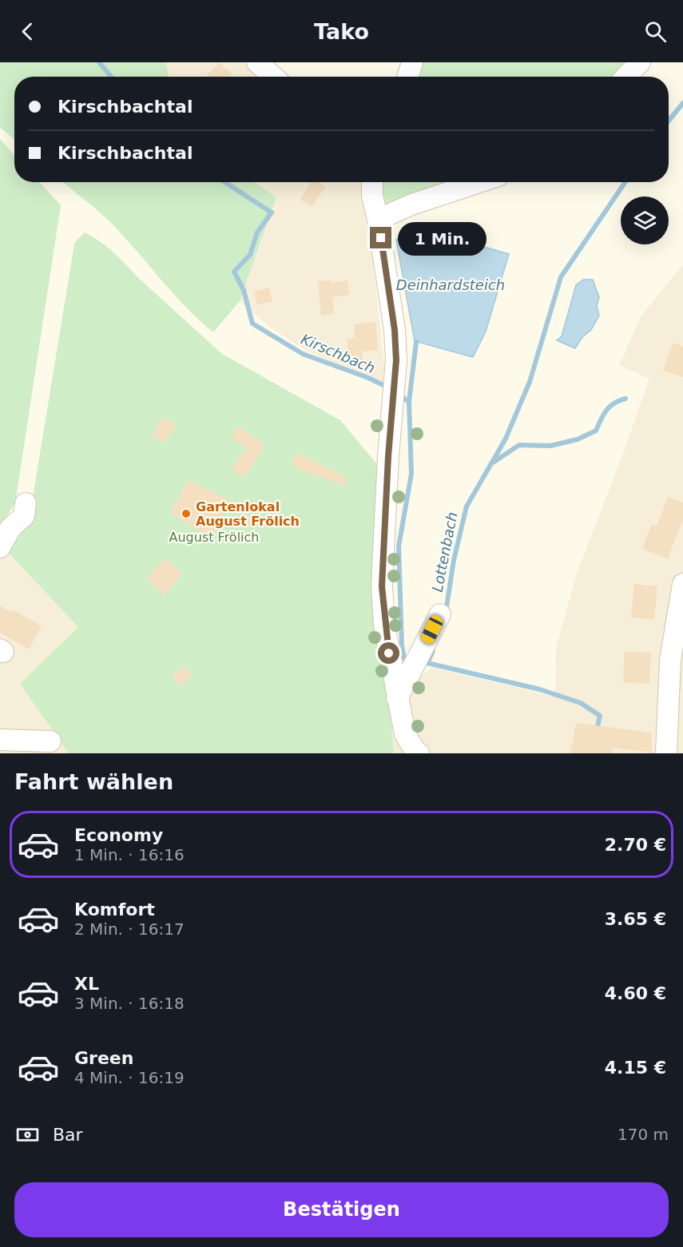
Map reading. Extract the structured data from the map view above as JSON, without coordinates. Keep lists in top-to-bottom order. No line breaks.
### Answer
{"water":["Deinhardsteich","Kirschbach","Lottenbach"],"parks":["August Frölich"],"places":["Gartenlokal August Frölich"],"page":{"header":"Tako","banner":["Kirschbachtal","Kirschbachtal"],"bubble":"1 Min.","heading":"Fahrt wählen","list":[{"name":"Economy","note":"1 Min. · 16:16","value":"2.70 €"},{"name":"Komfort","note":"2 Min. · 16:17","value":"3.65 €"},{"name":"XL","note":"3 Min. · 16:18","value":"4.60 €"},{"name":"Green","note":"4 Min. · 16:19","value":"4.15 €"}],"pay":["Bar","170 m"],"buttons":"Bestätigen"}}
